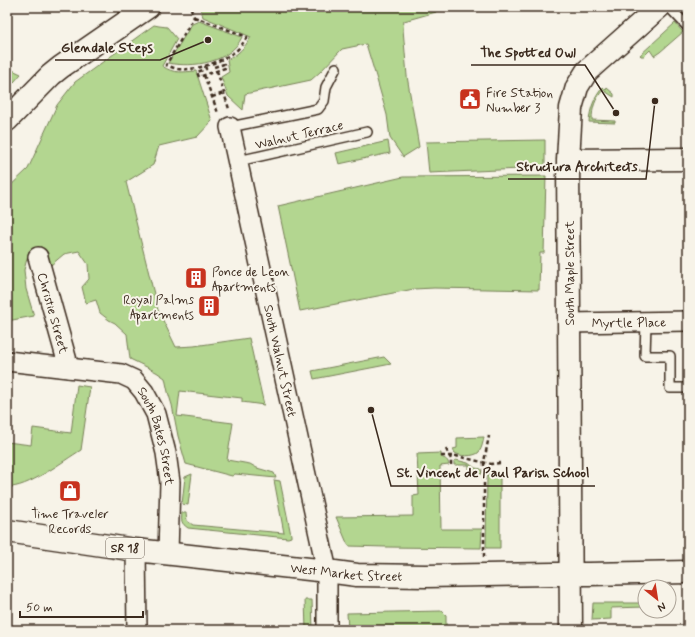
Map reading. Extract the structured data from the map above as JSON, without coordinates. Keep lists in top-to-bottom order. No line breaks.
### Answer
{"streets":{"main road":["South Maple Street","SR 18","West Market Street"],"street":["Christie Street","Myrtle Place","South Walnut Street","South Bates Street"],"lane":["Walnut Terrace"]},"crossings":[["Walnut Terrace","South Walnut Street"],["South Maple Street","Myrtle Place"],["South Maple Street","West Market Street"],["Christie Street","South Bates Street"],["South Walnut Street","West Market Street"],["South Bates Street","West Market Street"]],"places":{"other":["Glendale Steps","Structura Architects","The Spotted Owl","St. Vincent de Paul Parish School"],"public building":["Fire Station Number 3"],"building":["Ponce de Leon Apartments","Royal Palms Apartments"],"shop":["Time Traveler Records"]},"scale_bar":"50 m","north":"bottom right"}
